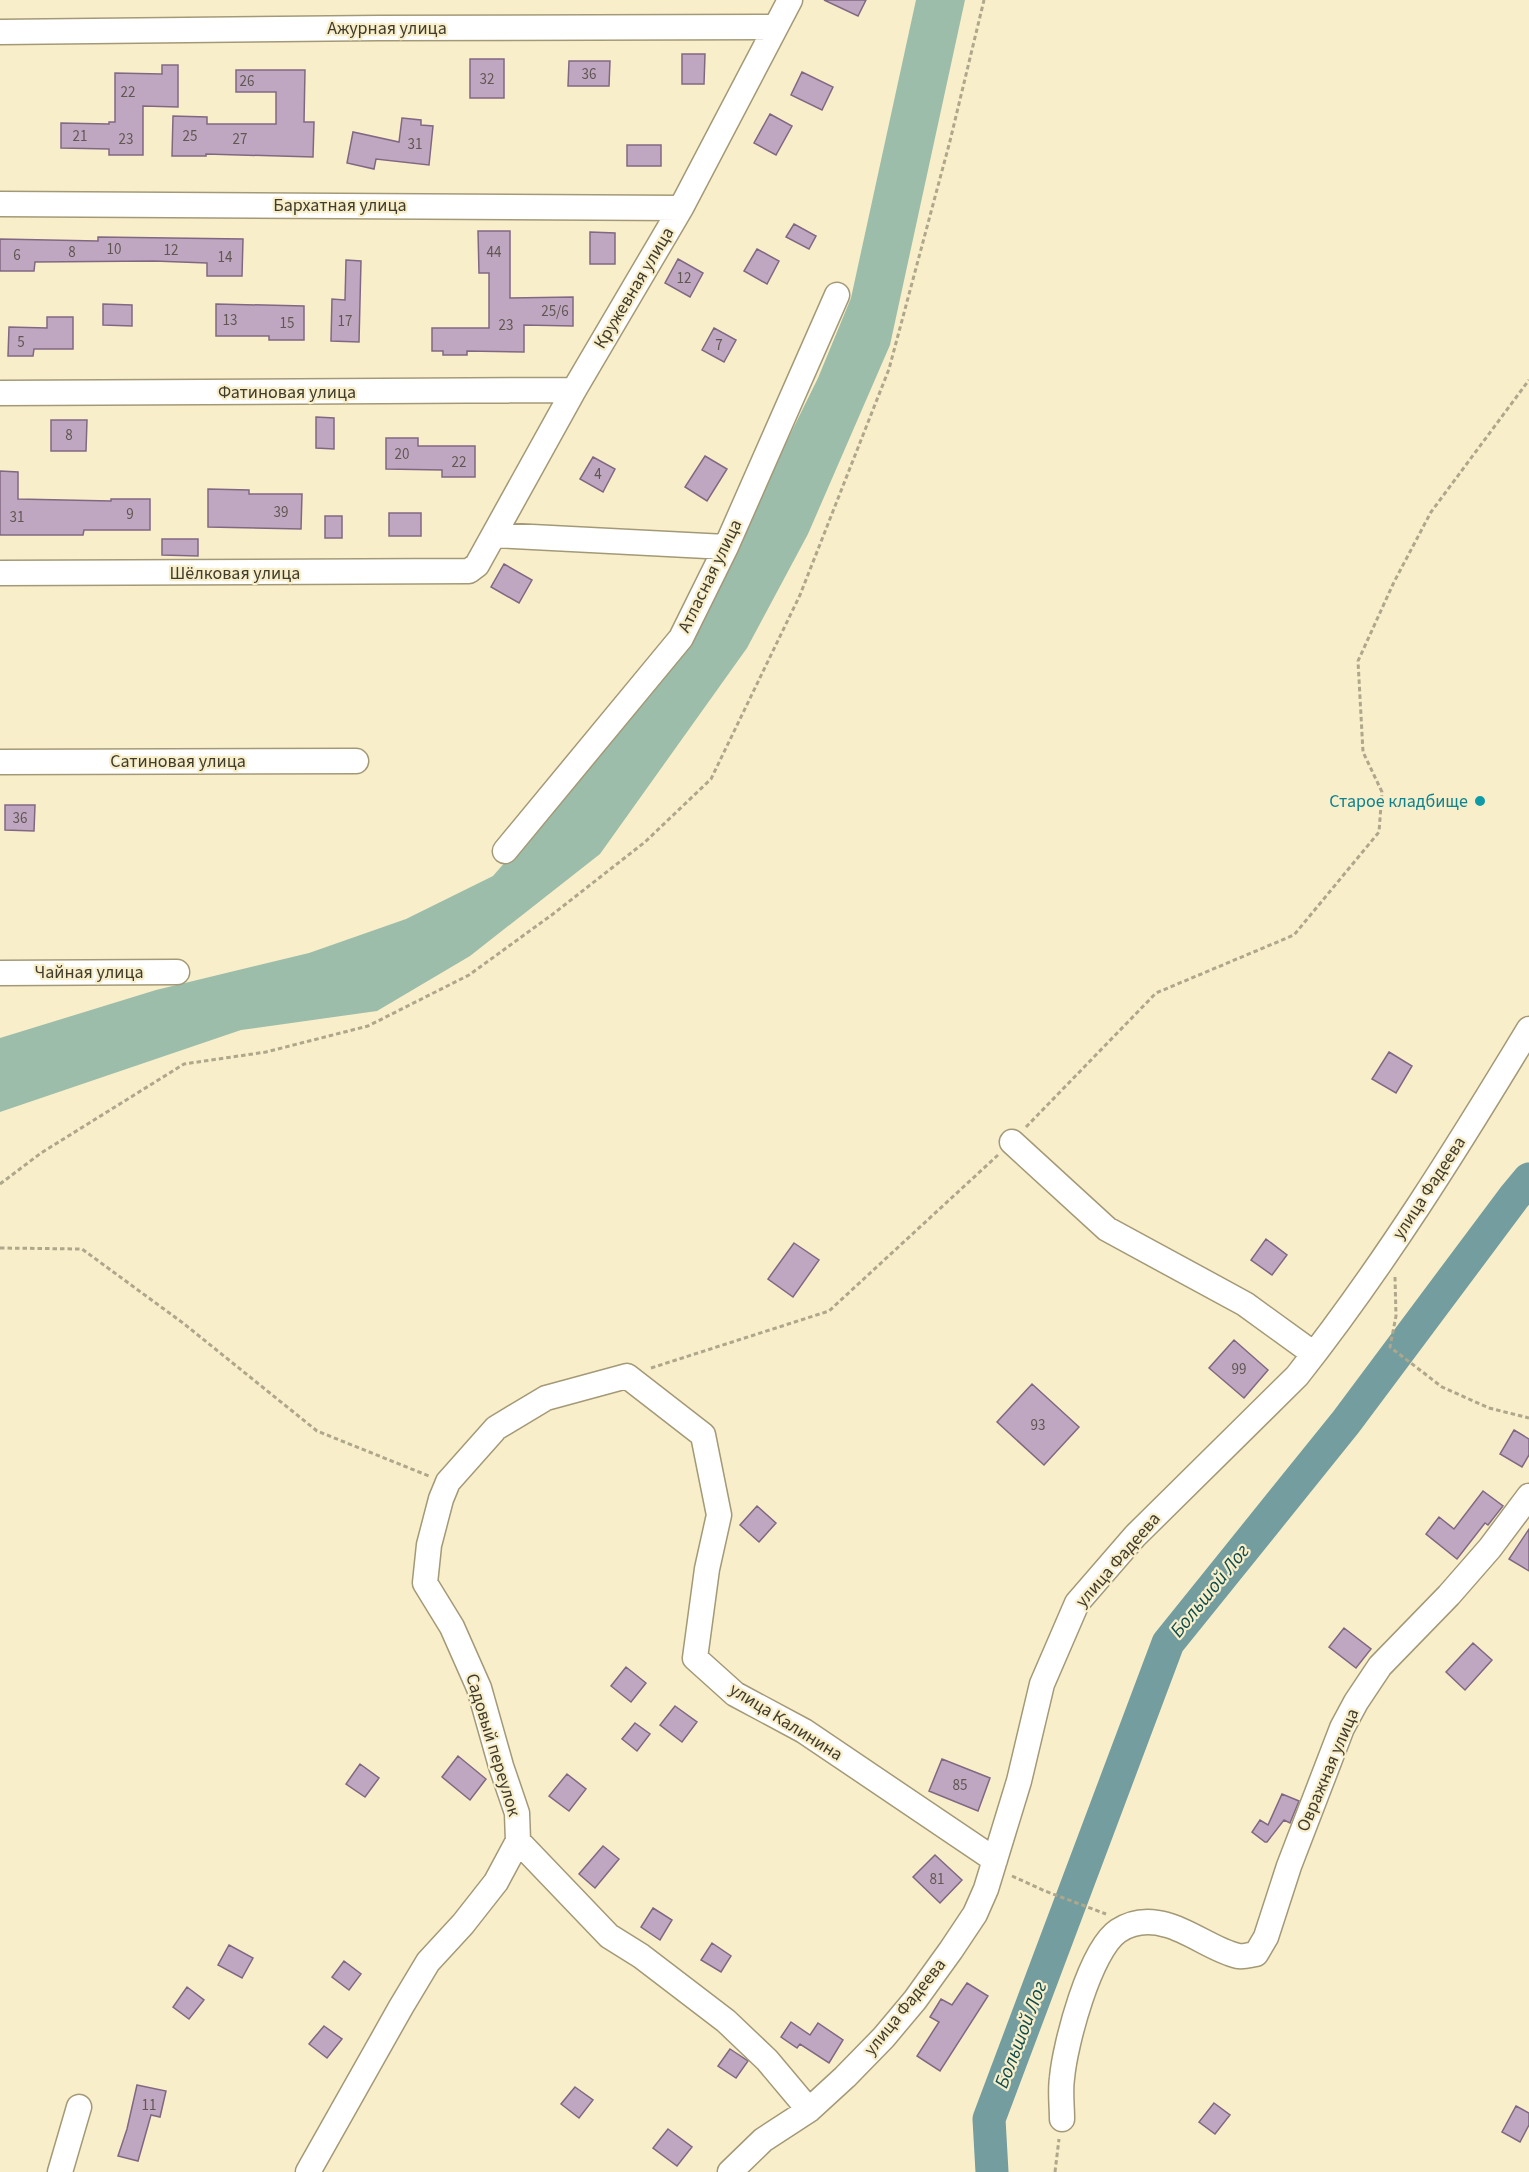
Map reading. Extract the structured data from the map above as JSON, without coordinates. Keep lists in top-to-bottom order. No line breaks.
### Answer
{"streets":{"street":["Ажурная улица","Бархатная улица","Кружевная улица","Фатиновая улица","Шёлковая улица","Атласная улица","Сатиновая улица","Чайная улица","улица Фадеева","улица Калинина","Садовый переулок","Овражная улица"]},"crossings":[["Ажурная улица","Кружевная улица"],["Бархатная улица","Кружевная улица"],["Кружевная улица","Фатиновая улица"],["Кружевная улица","Шёлковая улица"],["улица Фадеева","улица Калинина"],["улица Фадеева","Садовый переулок"]],"water":["Большой Лог"],"places":["Старое кладбище"],"house_numbers":["36","32","26","22","21","25","23","27","31","10","12","8","44","6","14","12","25/6","13","17","15","23","5","7","8","20","22","4","39","9","31","36","99","93","85","81","11"]}
